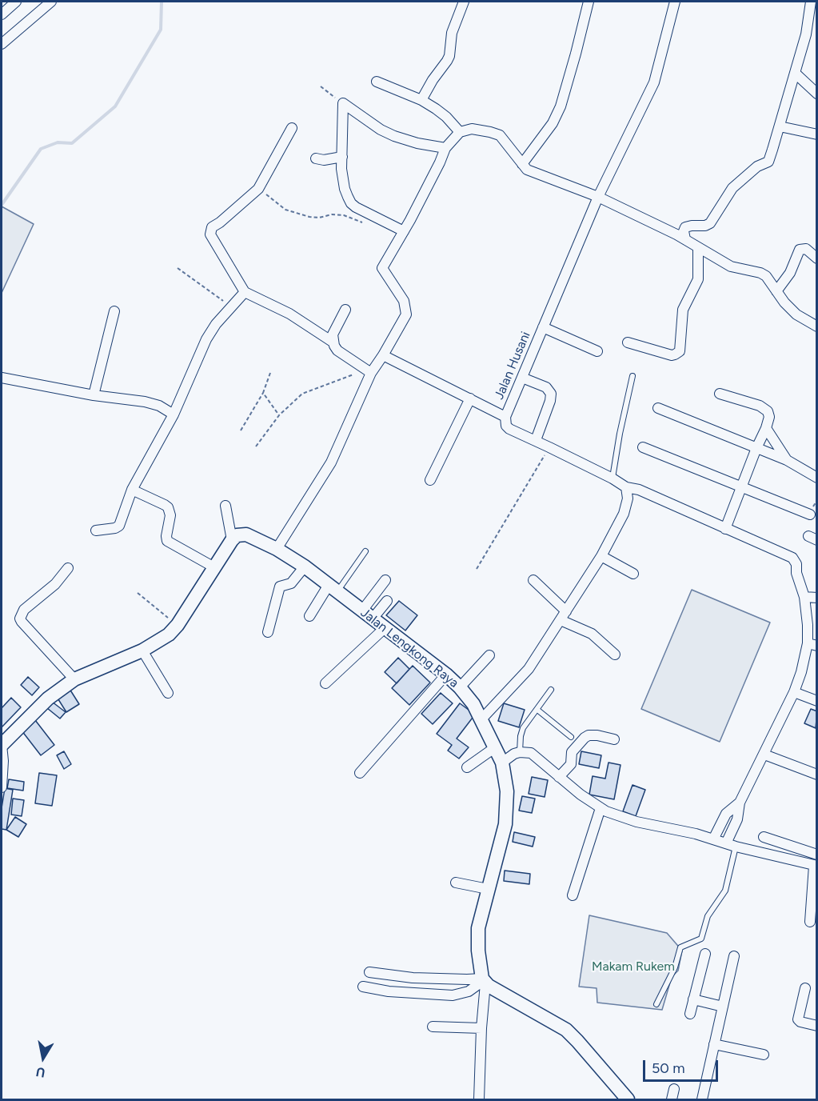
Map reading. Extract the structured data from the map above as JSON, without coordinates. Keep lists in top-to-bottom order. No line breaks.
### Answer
{"streets":{"street":["Jalan Husani","Jalan Lengkong Raya"]},"parks":["Makam Rukem"],"scale_bar":"50 m","north":"bottom"}
